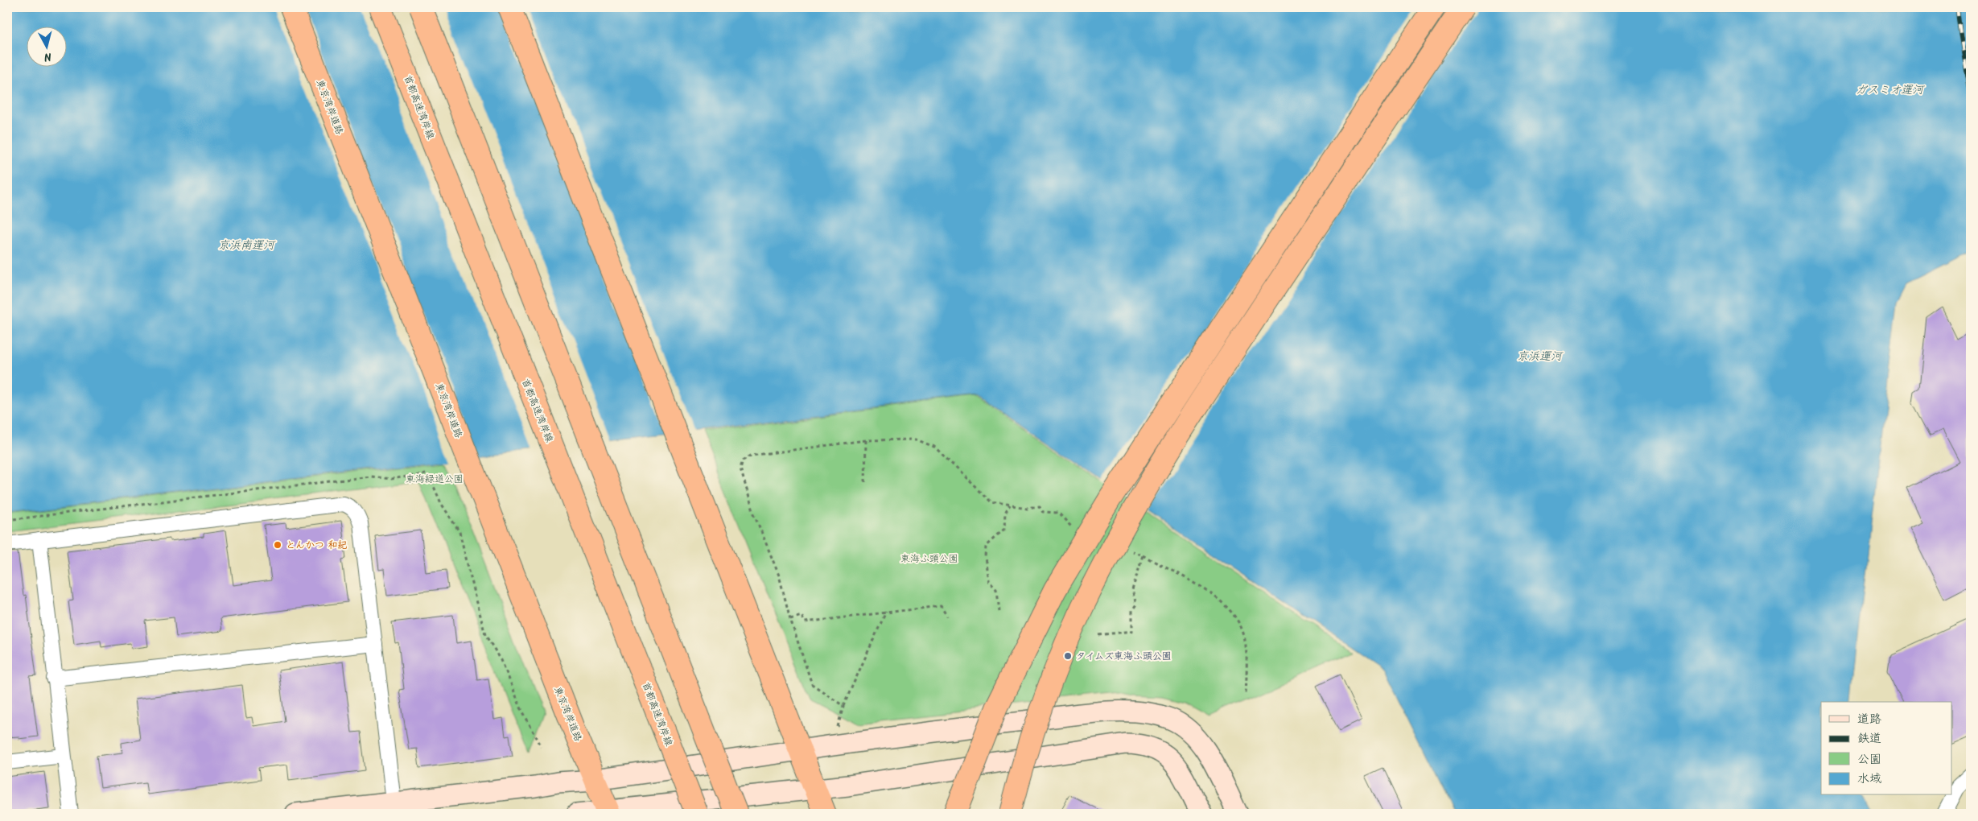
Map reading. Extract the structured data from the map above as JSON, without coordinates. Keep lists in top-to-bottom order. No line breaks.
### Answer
{"streets":{"highway":["東京湾岸道路","首都高速湾岸線"]},"water":["ガスミオ運河","京浜南運河","京浜運河"],"parks":["東海緑道公園","東海ふ頭公園"],"places":["とんかつ 和紀","タイムズ東海ふ頭公園"],"legend":["道路","鉄道","公園","水域"],"north":"bottom"}
